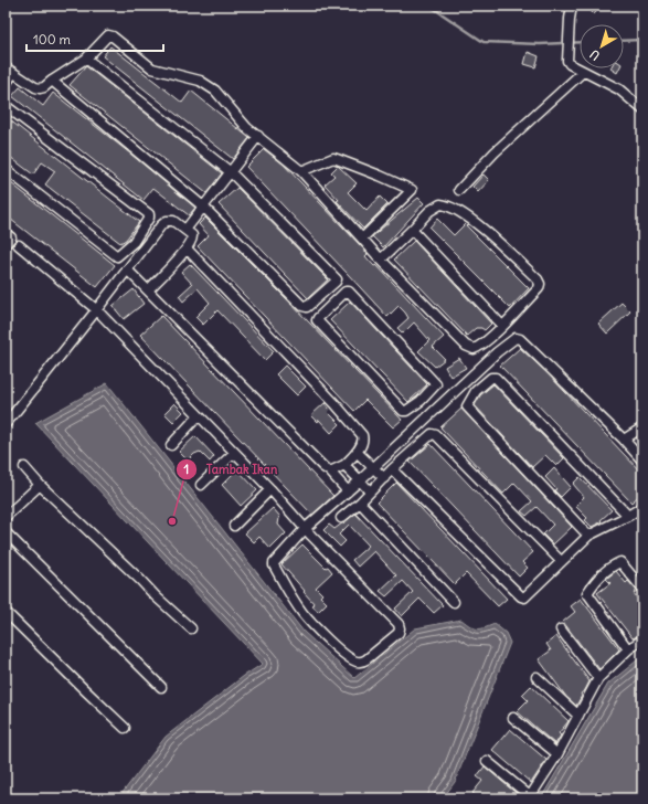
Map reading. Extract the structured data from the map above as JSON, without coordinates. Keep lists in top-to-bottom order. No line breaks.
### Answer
{"places":["Tambak Ikan"],"scale_bar":"100 m","north":"bottom left"}
